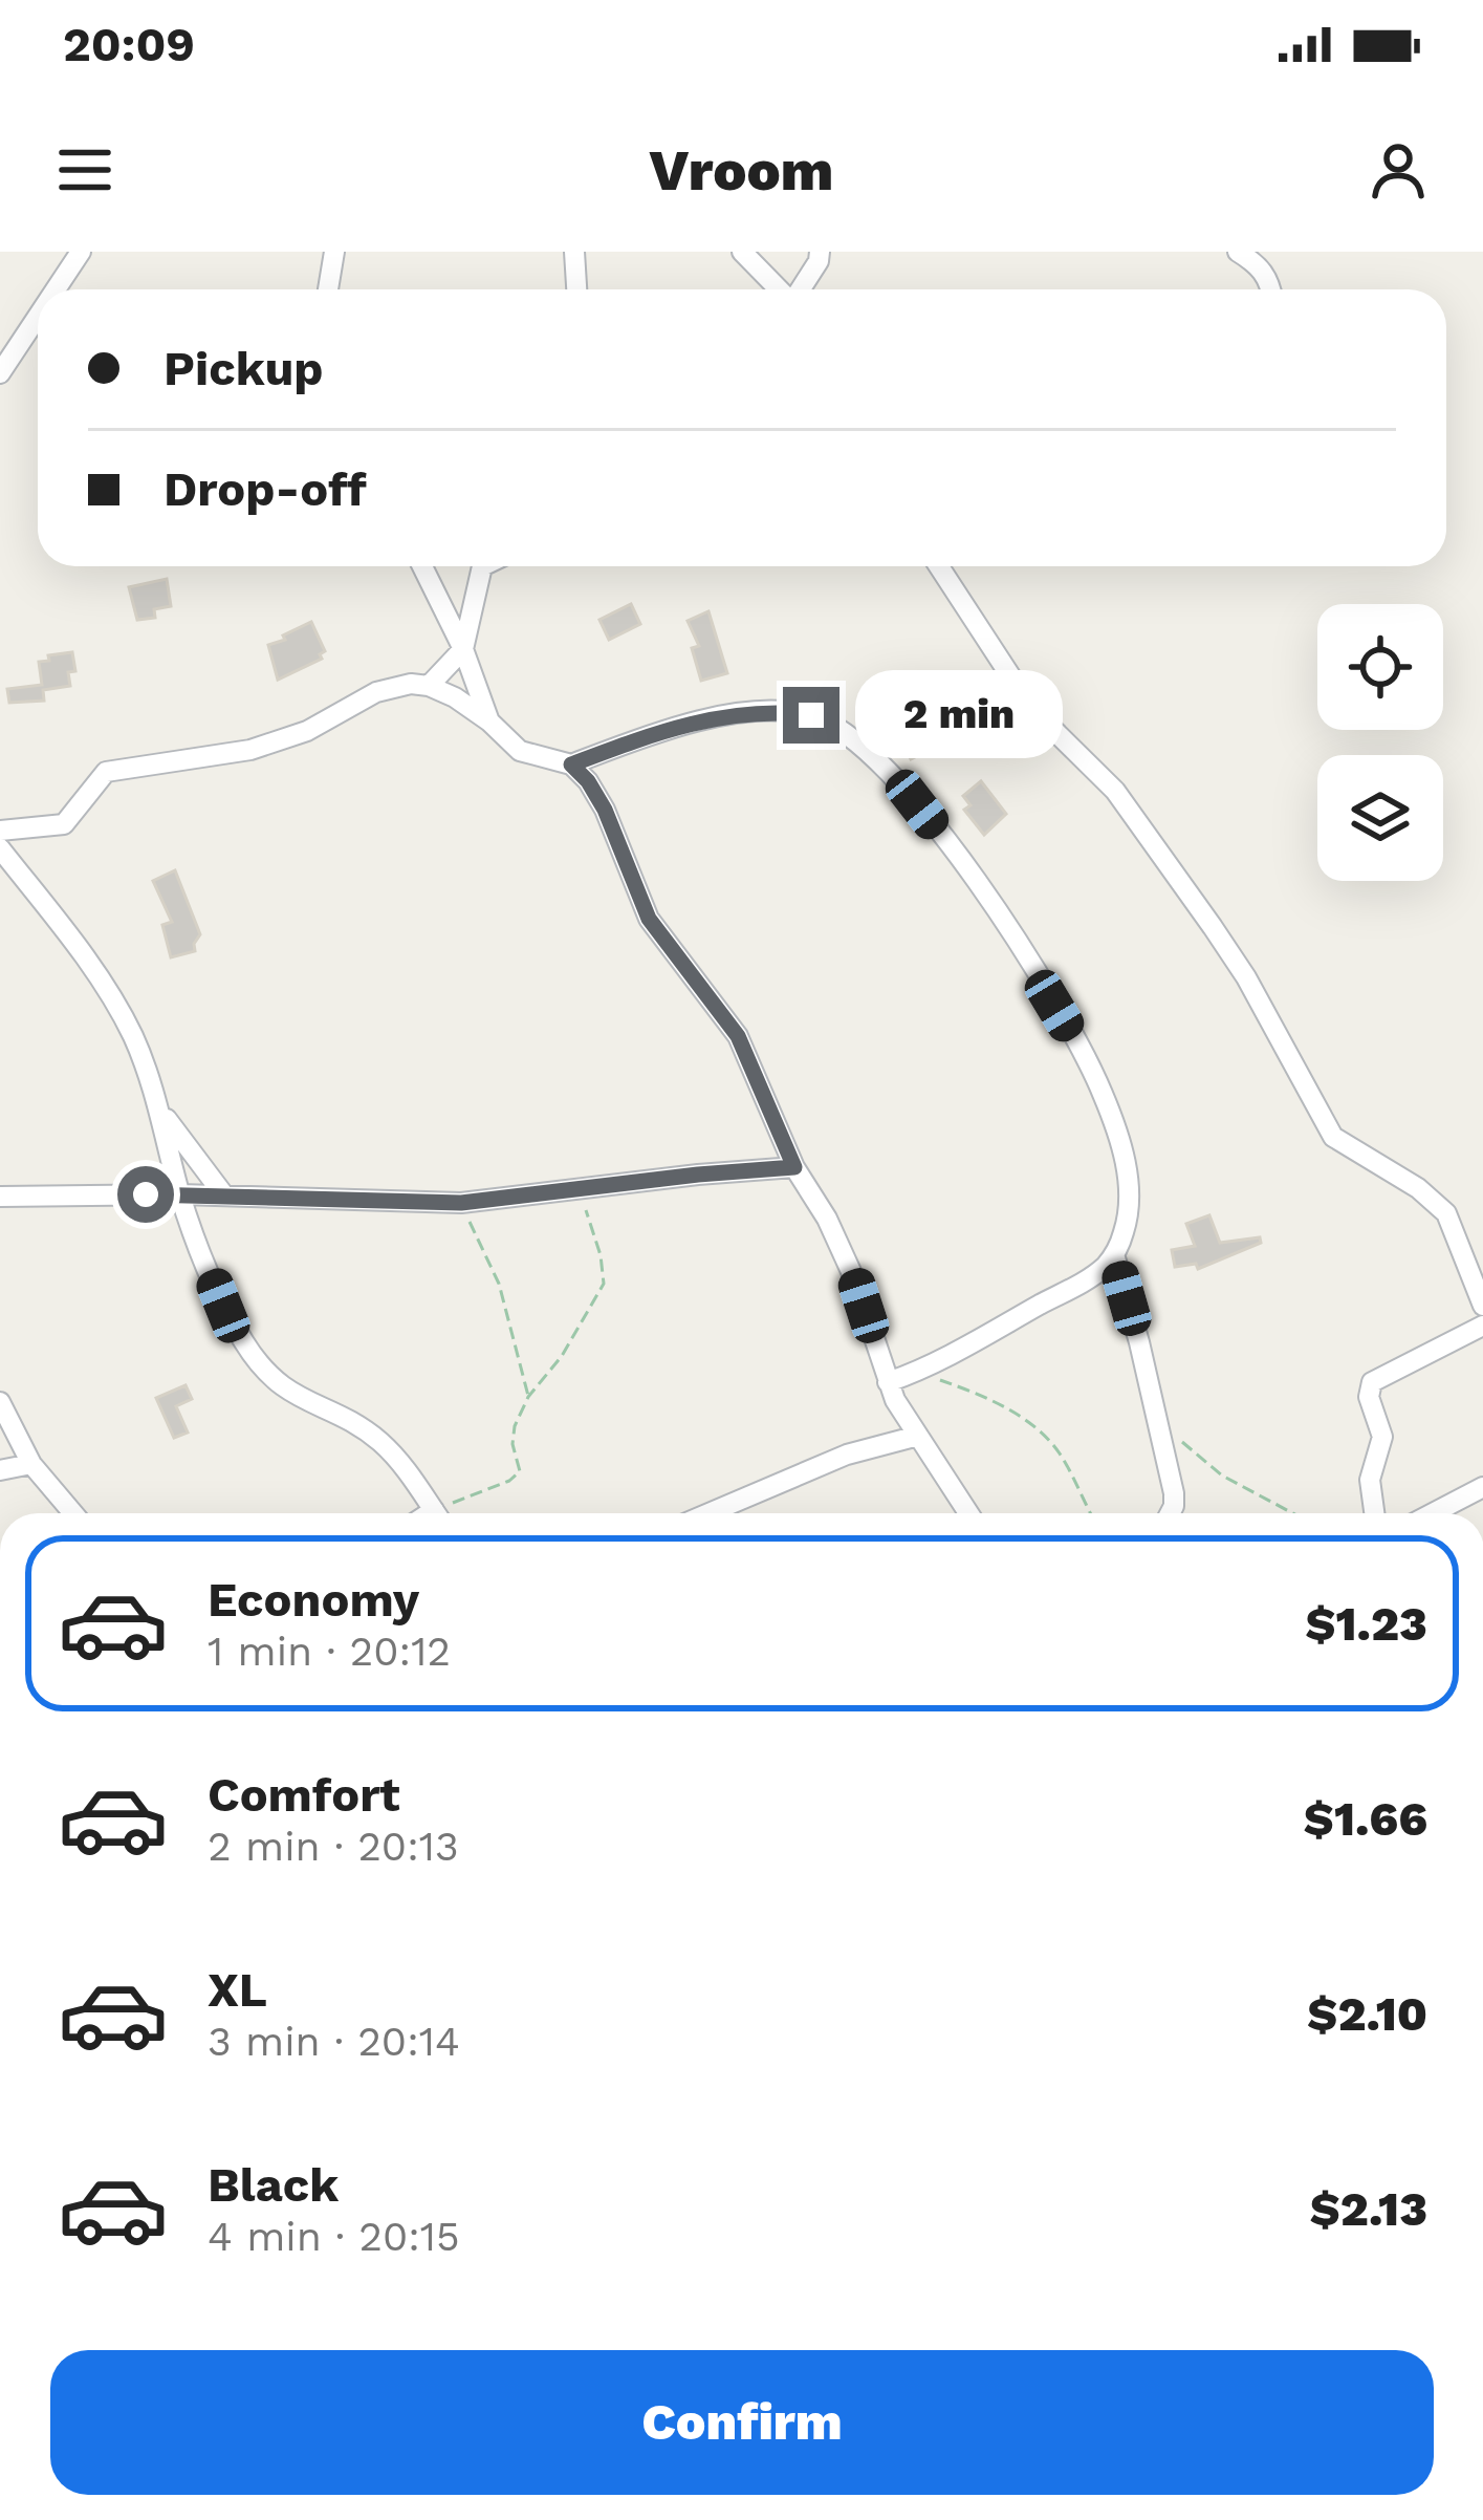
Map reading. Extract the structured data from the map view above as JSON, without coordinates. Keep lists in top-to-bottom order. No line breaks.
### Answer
{"page":{"status":"20:09","header":"Vroom","banner":["Pickup","Drop-off"],"bubble":"2 min","list":[{"name":"Economy","note":"1 min · 20:12","value":"$1.23"},{"name":"Comfort","note":"2 min · 20:13","value":"$1.66"},{"name":"XL","note":"3 min · 20:14","value":"$2.10"},{"name":"Black","note":"4 min · 20:15","value":"$2.13"}],"buttons":"Confirm"}}
